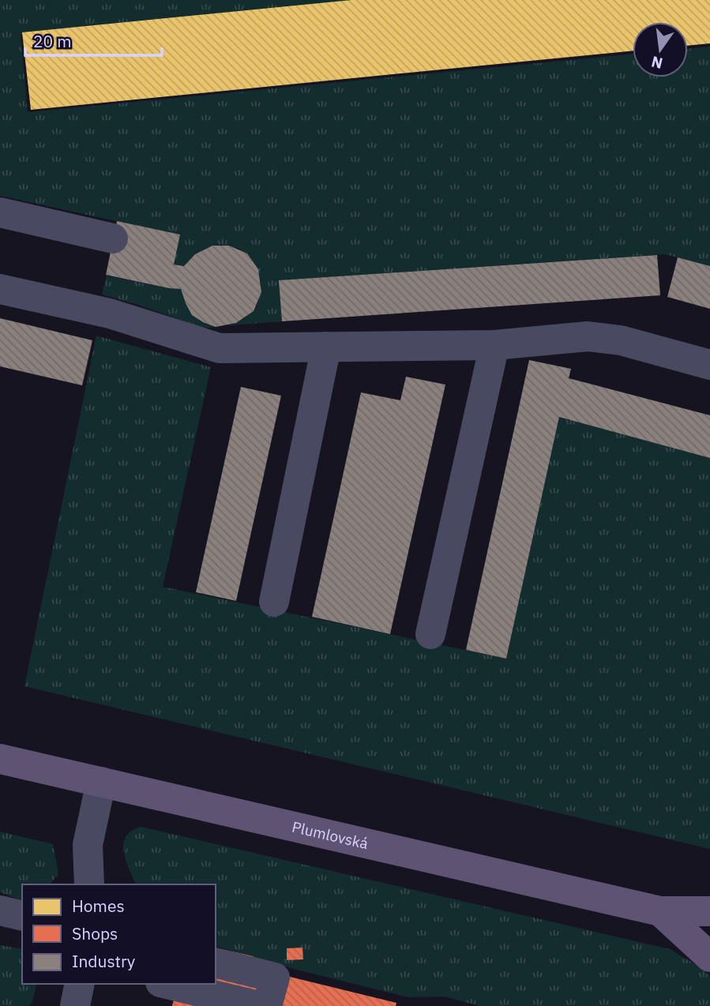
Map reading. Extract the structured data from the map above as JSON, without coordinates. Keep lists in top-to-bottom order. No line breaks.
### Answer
{"streets":{"main road":["Plumlovská"]},"legend":["Homes","Shops","Industry"],"scale_bar":"20 m","north":"bottom"}
